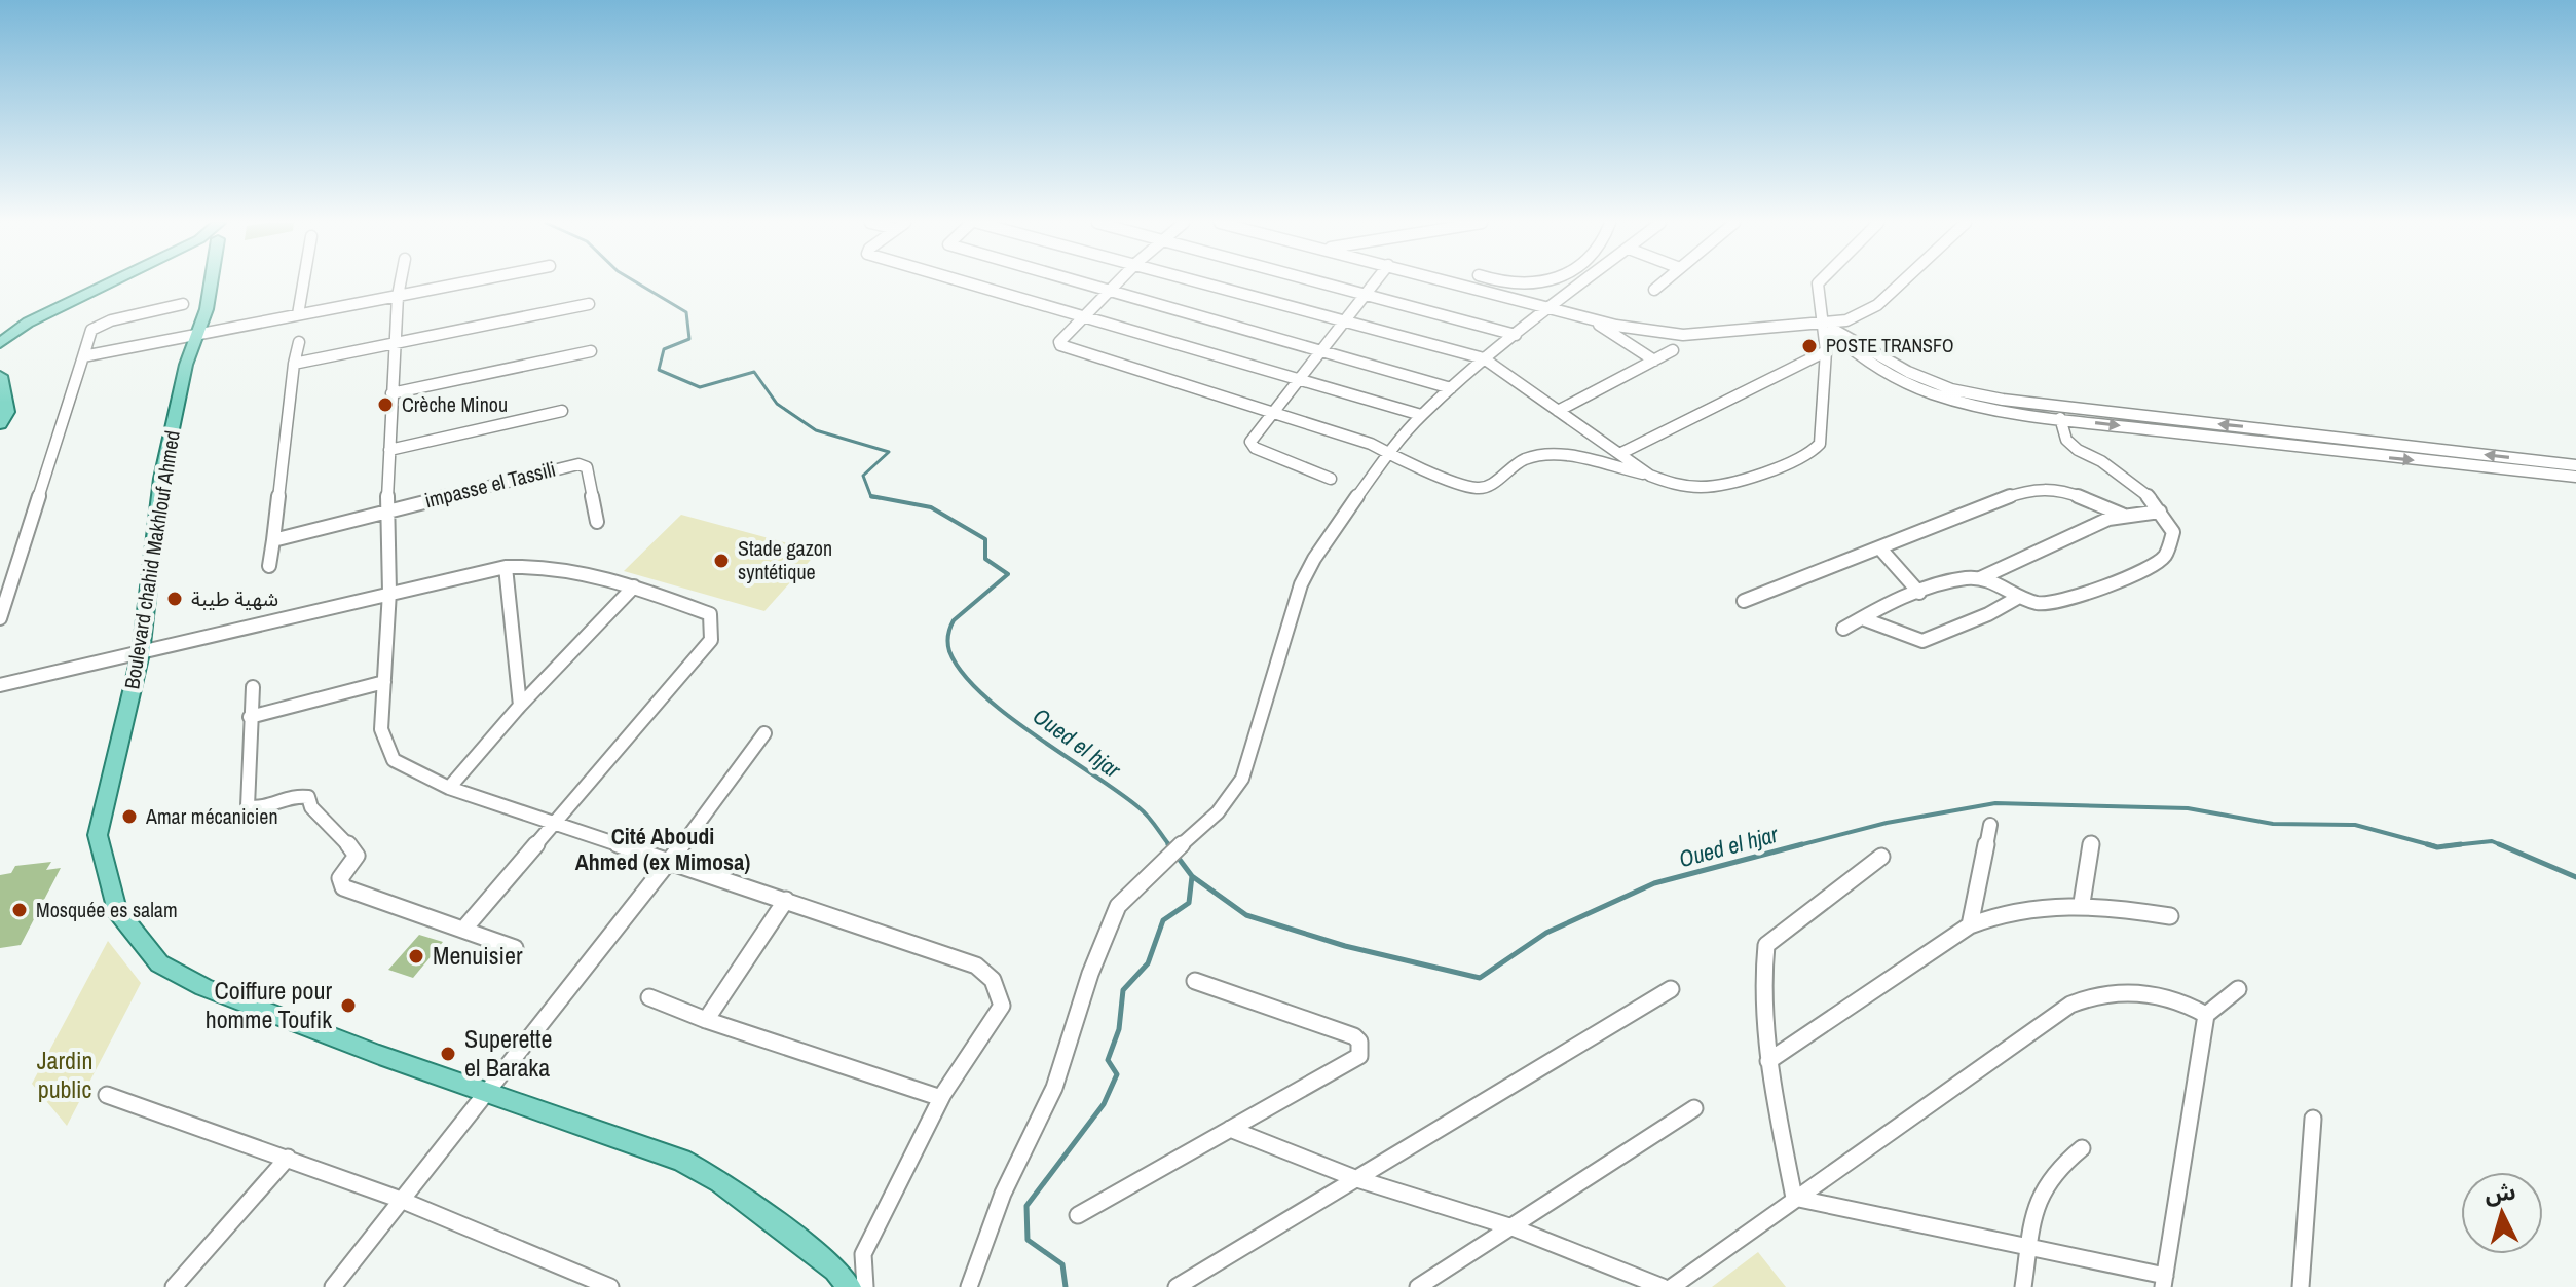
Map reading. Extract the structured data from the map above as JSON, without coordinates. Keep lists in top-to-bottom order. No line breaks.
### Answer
{"streets":{"main road":["Boulevard chahid Makhlouf Ahmed"],"street":["impasse el Tassili"]},"districts":["Cité Aboudi Ahmed (ex Mimosa)"],"water":["Oued el hjar"],"parks":["Jardin public"],"places":["POSTE TRANSFO","Crèche Minou","Stade gazon syntétique","شهية طيبة","Amar mécanicien","Mosquée es salam","Menuisier","Coiffure pour homme Toufik","Superette el Baraka"],"north":"top"}
